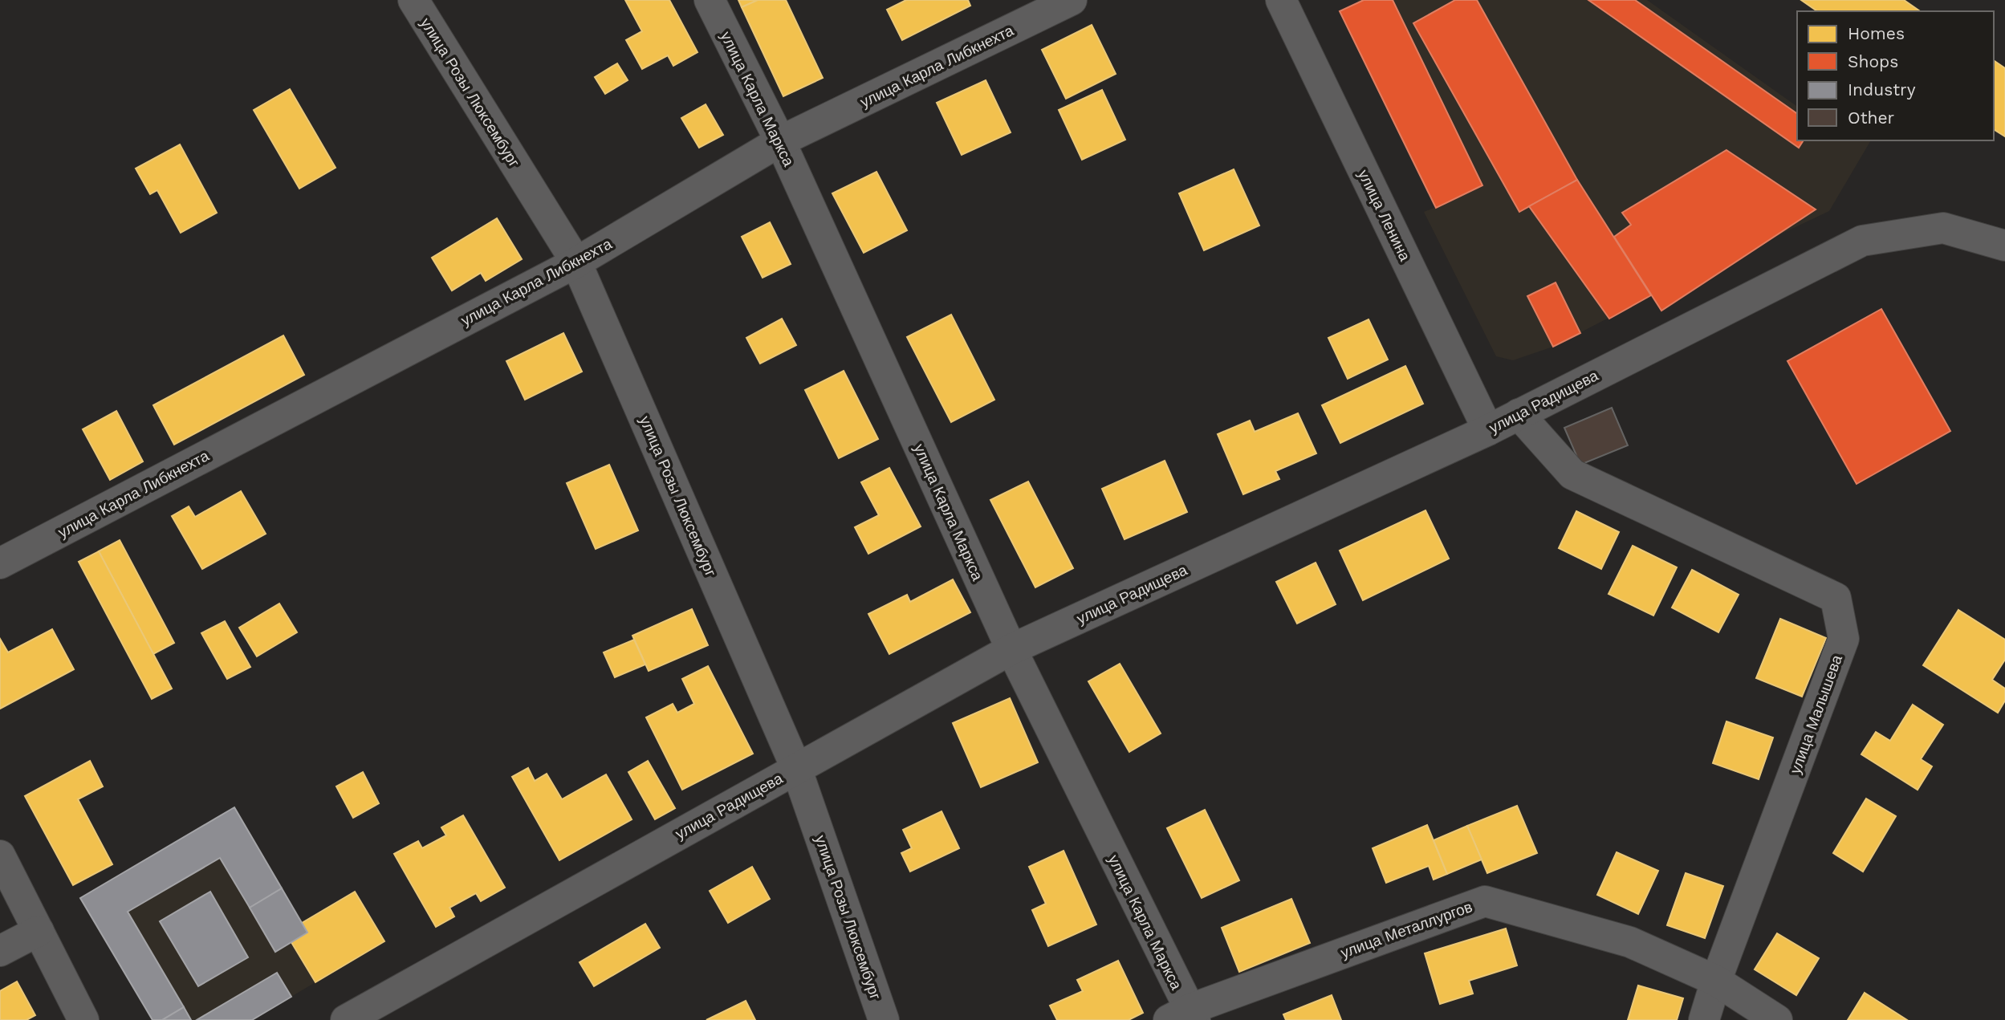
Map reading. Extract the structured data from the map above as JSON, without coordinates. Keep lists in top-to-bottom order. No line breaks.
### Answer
{"streets":{"street":["улица Карла Либкнехта","улица Розы Люксембург","улица Карла Маркса","улица Ленина","улица Радищева","улица Малышева","улица Металлургов"]},"crossings":[["улица Карла Либкнехта","улица Розы Люксембург"],["улица Карла Либкнехта","улица Карла Маркса"],["улица Розы Люксембург","улица Радищева"],["улица Карла Маркса","улица Радищева"],["улица Карла Маркса","улица Металлургов"],["улица Ленина","улица Радищева"],["улица Радищева","улица Малышева"],["улица Малышева","улица Металлургов"]],"legend":["Homes","Shops","Industry","Other"]}
